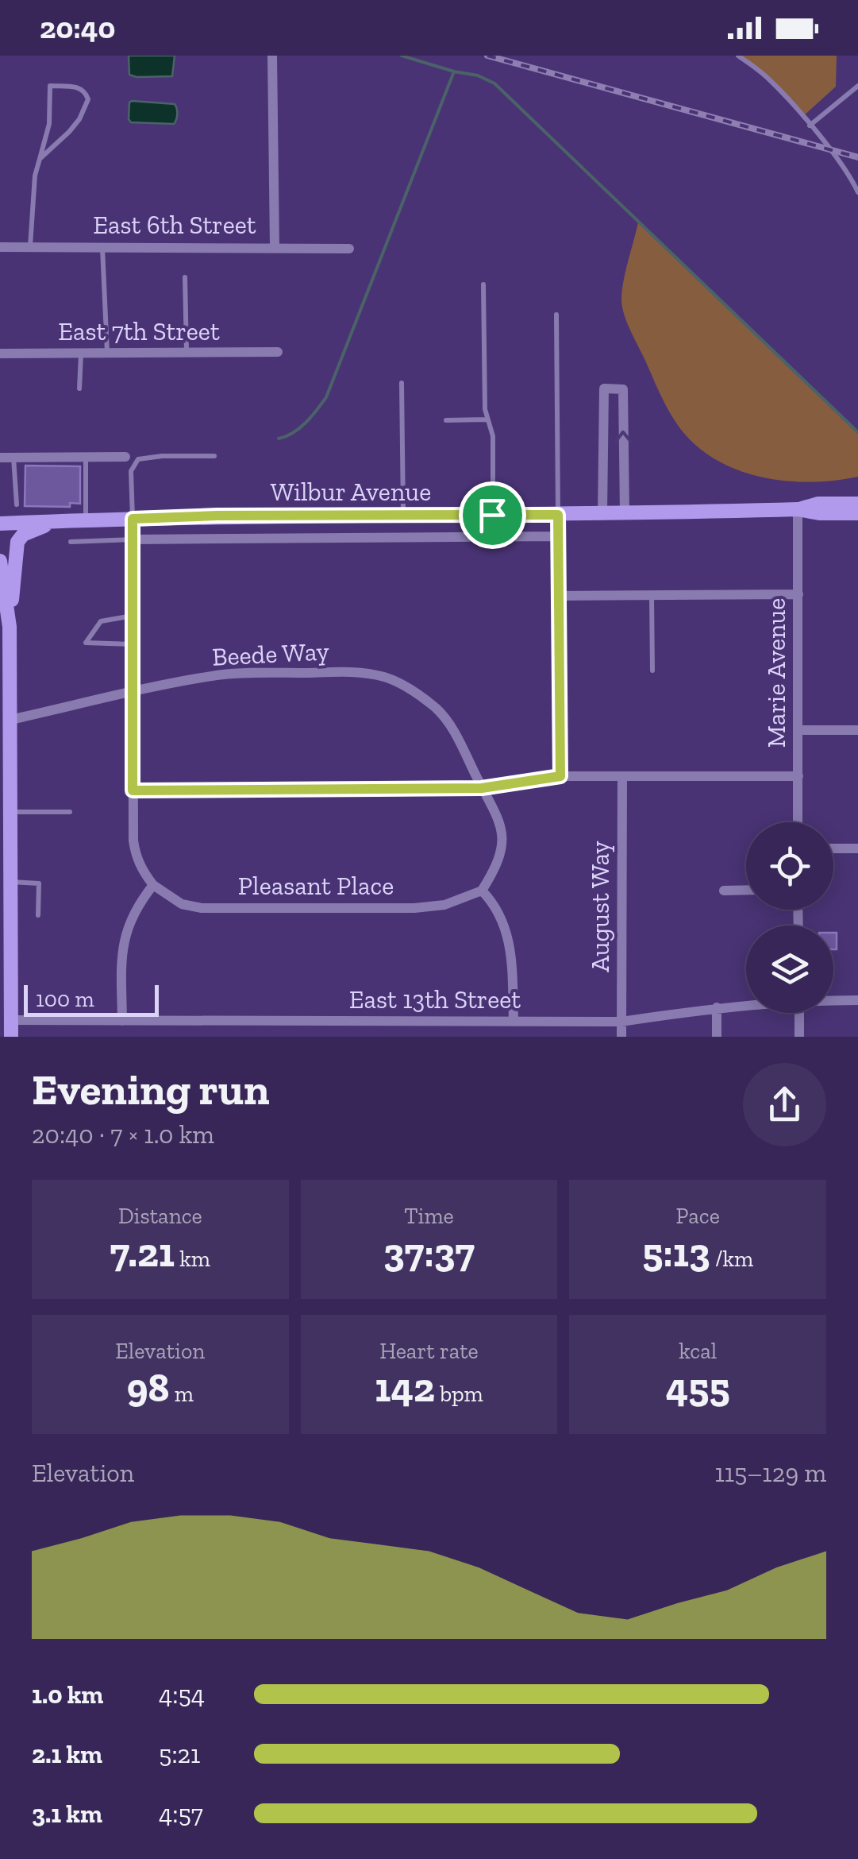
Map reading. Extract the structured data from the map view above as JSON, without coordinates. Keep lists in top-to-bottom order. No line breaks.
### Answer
{"streets":{"main road":["Wilbur Avenue"],"street":["East 6th Street","East 7th Street","Beede Way","Marie Avenue","Pleasant Place","August Way","East 13th Street"]},"crossings":[["Wilbur Avenue","Marie Avenue"],["Beede Way","Pleasant Place"],["August Way","East 13th Street"]],"scale_bar":"100 m","page":{"status":"20:40","scale":"100 m","heading":["Evening run","20:40 · 7 × 1.0 km"],"stats":[["Distance","7.21 km"],["Time","37:37"],["Pace","5:13 /km"],["Elevation","98 m"],["Heart rate","142 bpm"],["kcal","455"]],"chart":["Elevation","115–129 m"],"list":[{"name":"1.0 km","note":"4:54"},{"name":"2.1 km","note":"5:21"},{"name":"3.1 km","note":"4:57"}]}}
